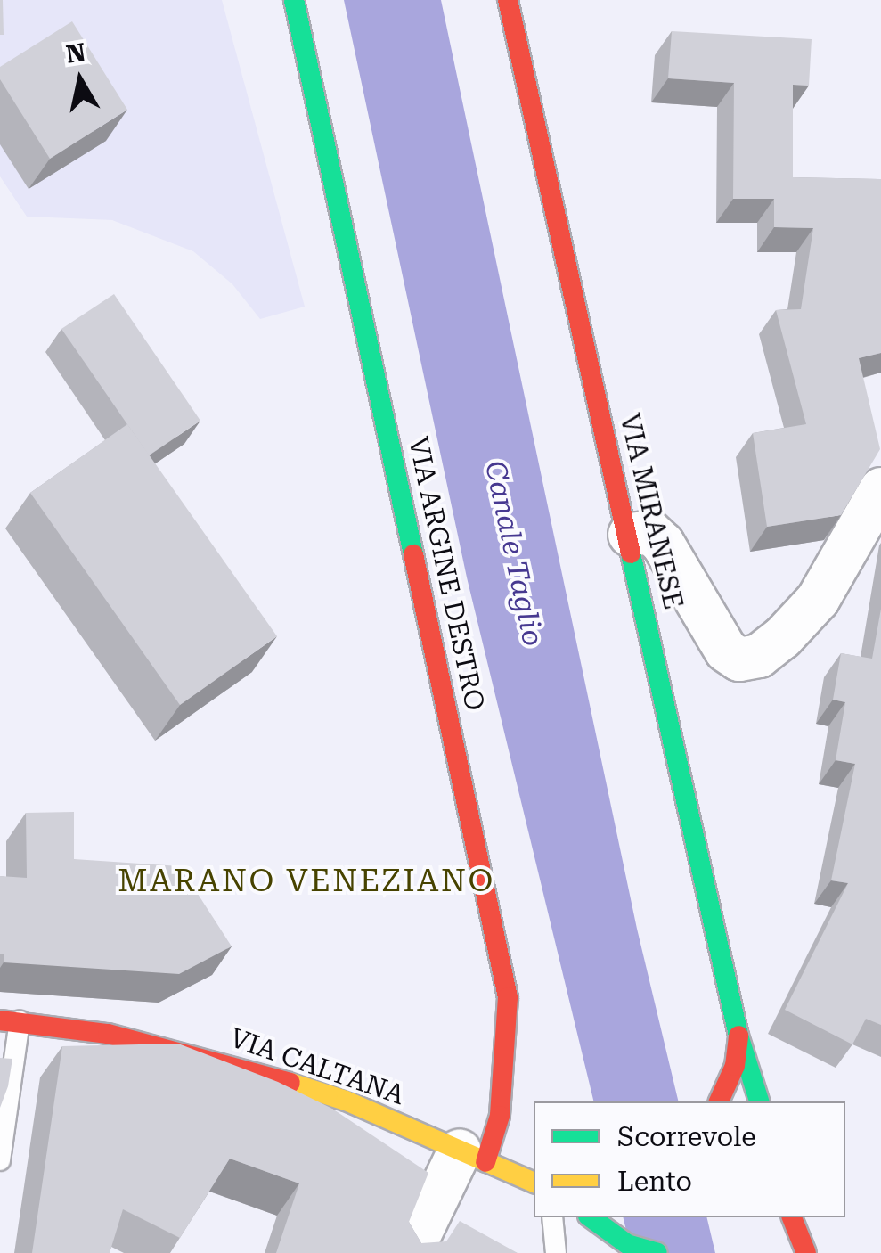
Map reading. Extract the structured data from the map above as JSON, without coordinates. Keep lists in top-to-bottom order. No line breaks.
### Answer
{"streets":{"main road":["VIA MIRANESE","VIA ARGINE DESTRO","VIA CALTANA"]},"crossings":[["VIA ARGINE DESTRO","VIA CALTANA"]],"districts":["MARANO VENEZIANO"],"water":["Canale Taglio"],"legend":["Scorrevole","Lento"],"north":"top"}
